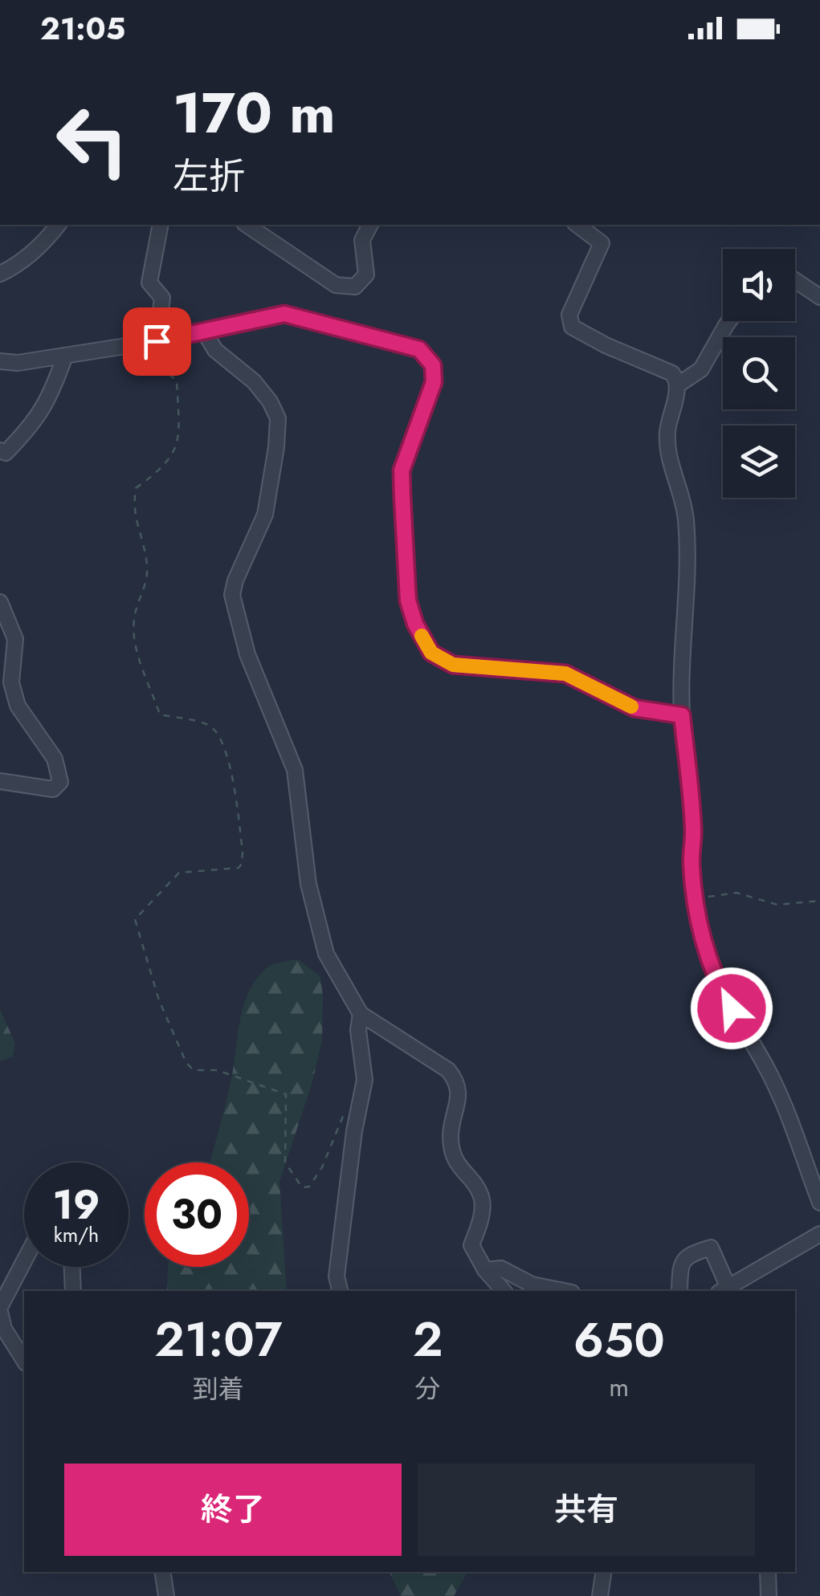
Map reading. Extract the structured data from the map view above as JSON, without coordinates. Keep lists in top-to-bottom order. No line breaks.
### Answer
{"page":{"status":"21:05","turn":["170 m","左折"],"speed":"19 km/h","limit":"30","eta":["21:07","到着","2","分","650","m"],"buttons":["終了","共有"]}}
